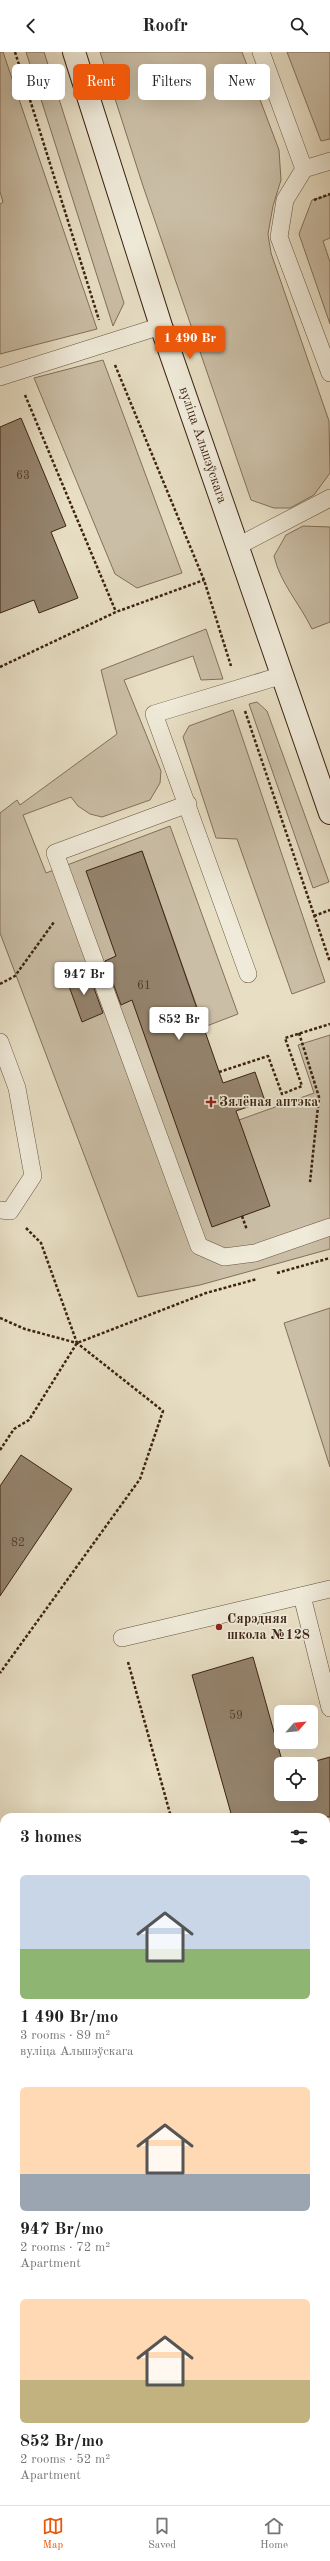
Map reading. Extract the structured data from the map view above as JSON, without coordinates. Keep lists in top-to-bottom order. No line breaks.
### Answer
{"streets":{"main road":["вуліца Альшэўскага"]},"places":{"health":["Зялёная аптэка"],"other":["Сярэдняя школа №128"]},"house_numbers":["63","61","82","59"],"north":"top right","page":{"header":"Roofr","chip":["Buy","Rent","Filters","New"],"price":["1 490 Br","947 Br","852 Br"],"heading":"3 homes","list":[{"name":"1 490 Br/mo","note":"3 rooms · 89 m² · вуліца Альшэўскага"},{"name":"947 Br/mo","note":"2 rooms · 72 m² · Apartment"},{"name":"852 Br/mo","note":"2 rooms · 52 m² · Apartment"}],"tabs":["Map","Saved","Home"]}}
